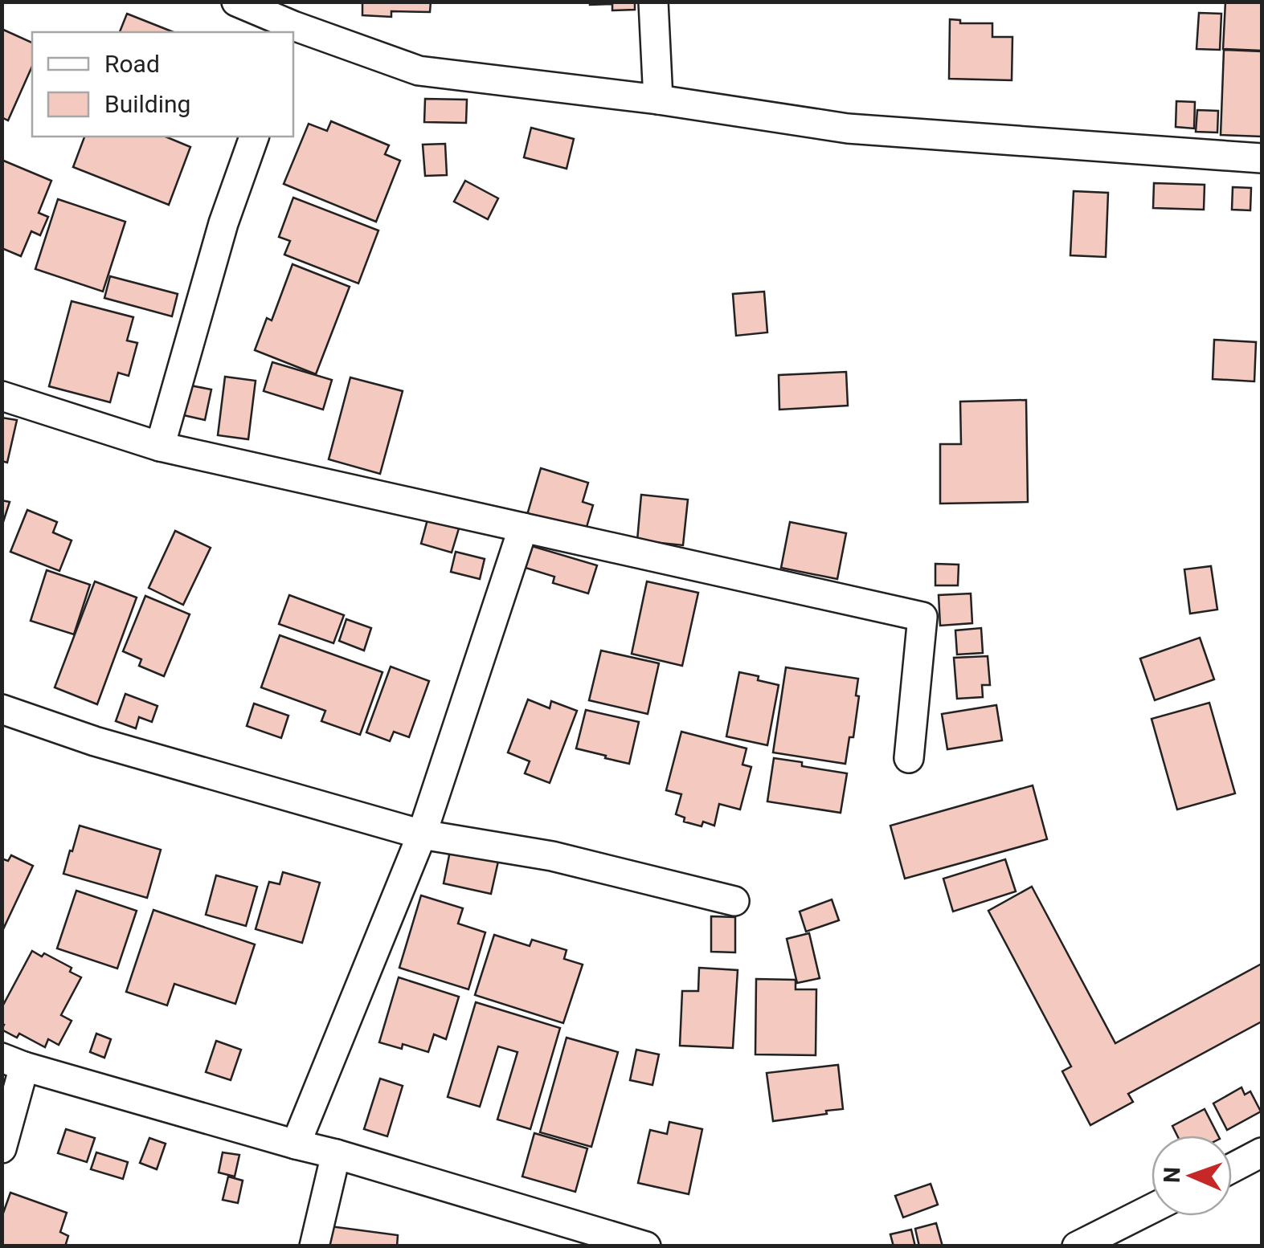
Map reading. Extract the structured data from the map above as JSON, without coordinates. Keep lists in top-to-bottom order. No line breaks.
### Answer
{"legend":["Road","Building"],"north":"left"}
